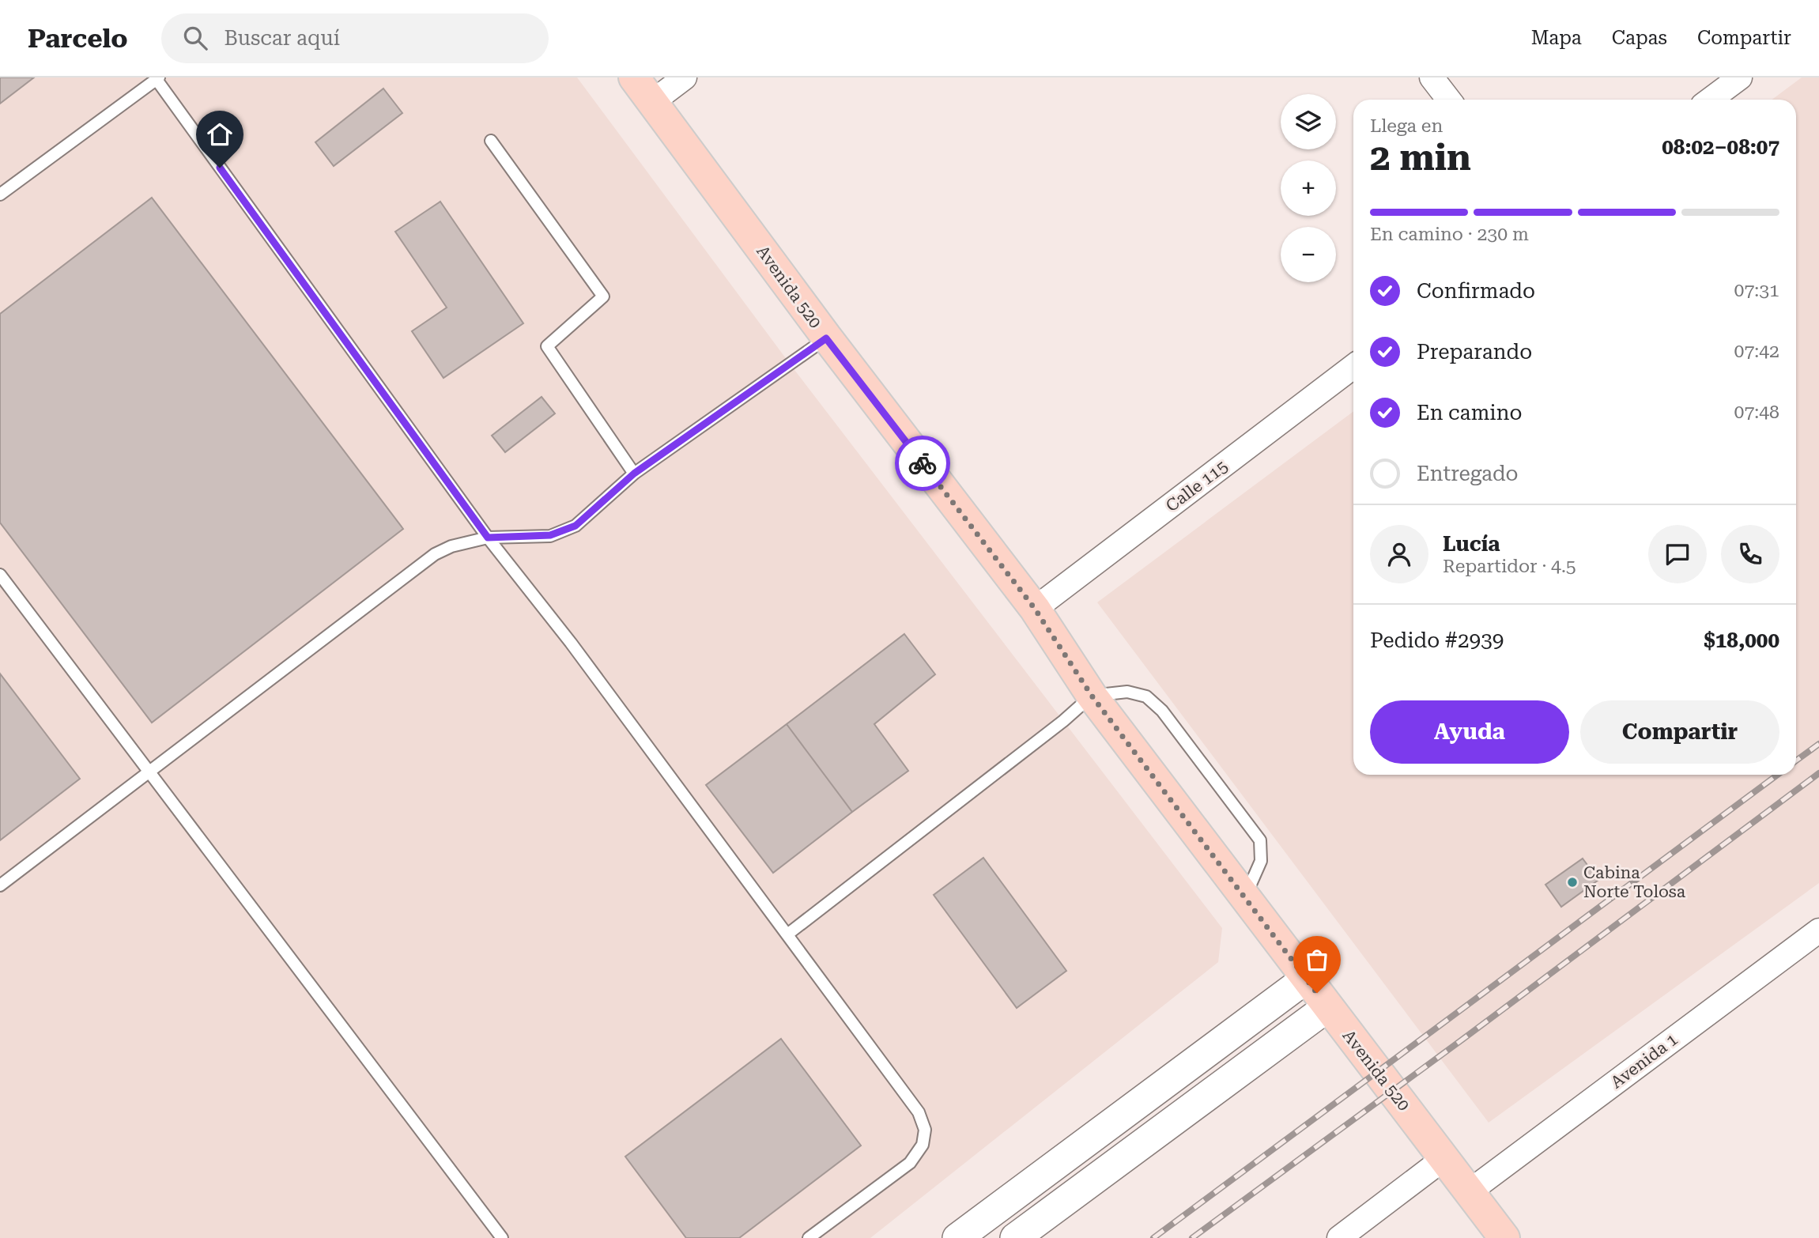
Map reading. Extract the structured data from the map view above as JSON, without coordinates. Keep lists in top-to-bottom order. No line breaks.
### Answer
{"streets":{"main road":["Avenida 520"],"street":["Calle 115","Avenida 1"]},"crossings":[["Avenida 520","Calle 115"],["Avenida 520","Avenida 1"]],"places":["Cabina Norte Tolosa"],"page":{"header":"Parcelo","search":"Buscar aquí","nav":["Mapa","Capas","Compartir"],"map_buttons":["+","−"],"heading":["2 min","Llega en","08:02–08:07"],"panel":["Lucía","Repartidor · 4.5","Pedido #2939","$18,000"],"bar":"En camino · 230 m","list":[["Confirmado","07:31"],["Preparando","07:42"],["En camino","07:48"],"Entregado"],"buttons":["Ayuda","Compartir"]}}
